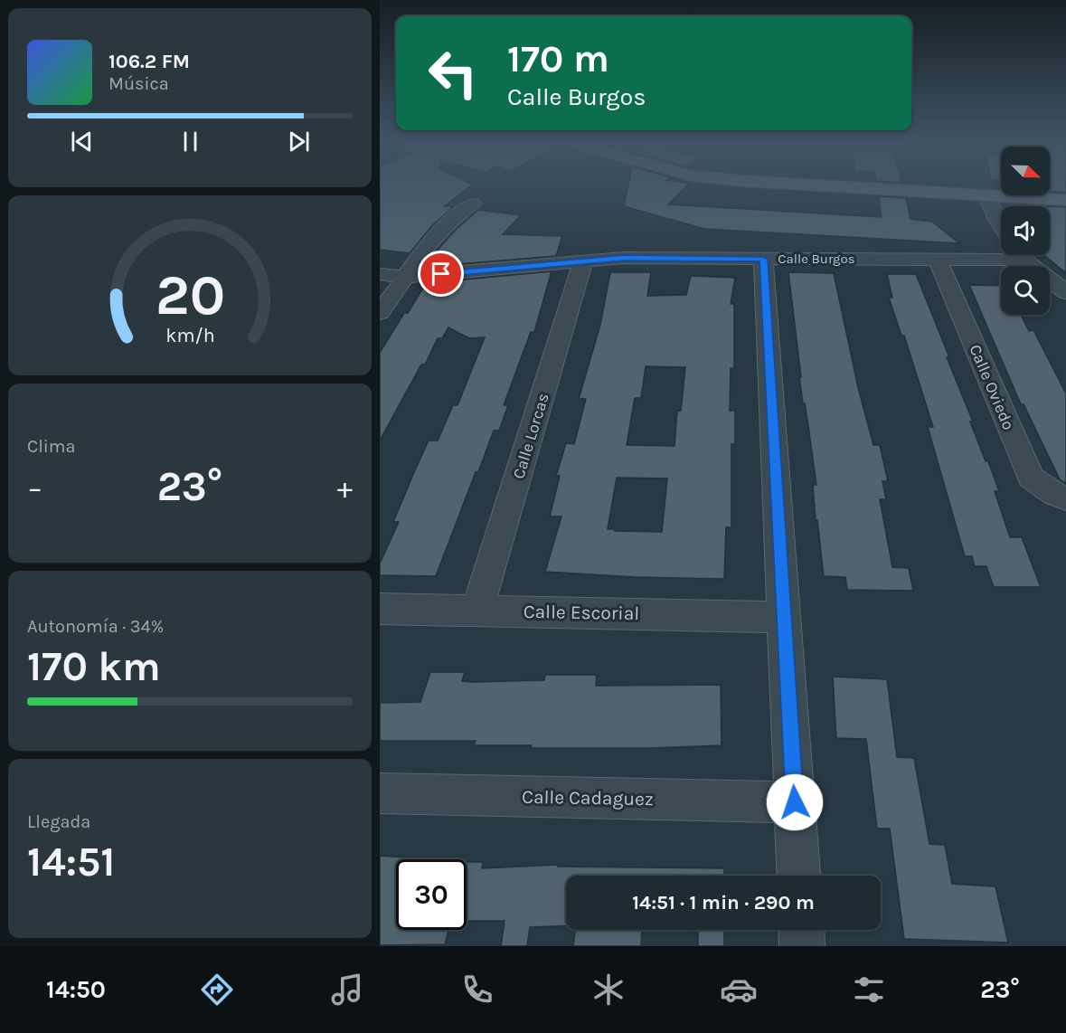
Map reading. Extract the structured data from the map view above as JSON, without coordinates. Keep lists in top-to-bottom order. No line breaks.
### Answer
{"streets":{"street":["Calle Burgos","Calle Oviedo","Calle Lorcas","Calle Escorial","Calle Cadaguez"]},"crossings":[["Calle Burgos","Calle Oviedo"],["Calle Burgos","Calle Lorcas"],["Calle Lorcas","Calle Escorial"]],"north":"bottom right","page":{"turn":["170 m","Calle Burgos"],"song":["106.2 FM","Música"],"tile":["Clima",["Autonomía · 34%","170 km"],["Llegada","14:51"]],"heat":["−","23°","+"],"limit":"30","trip":"14:51 · 1 min · 290 m","tabs":["14:50","23°"],"gauge":["20","km/h"]}}
